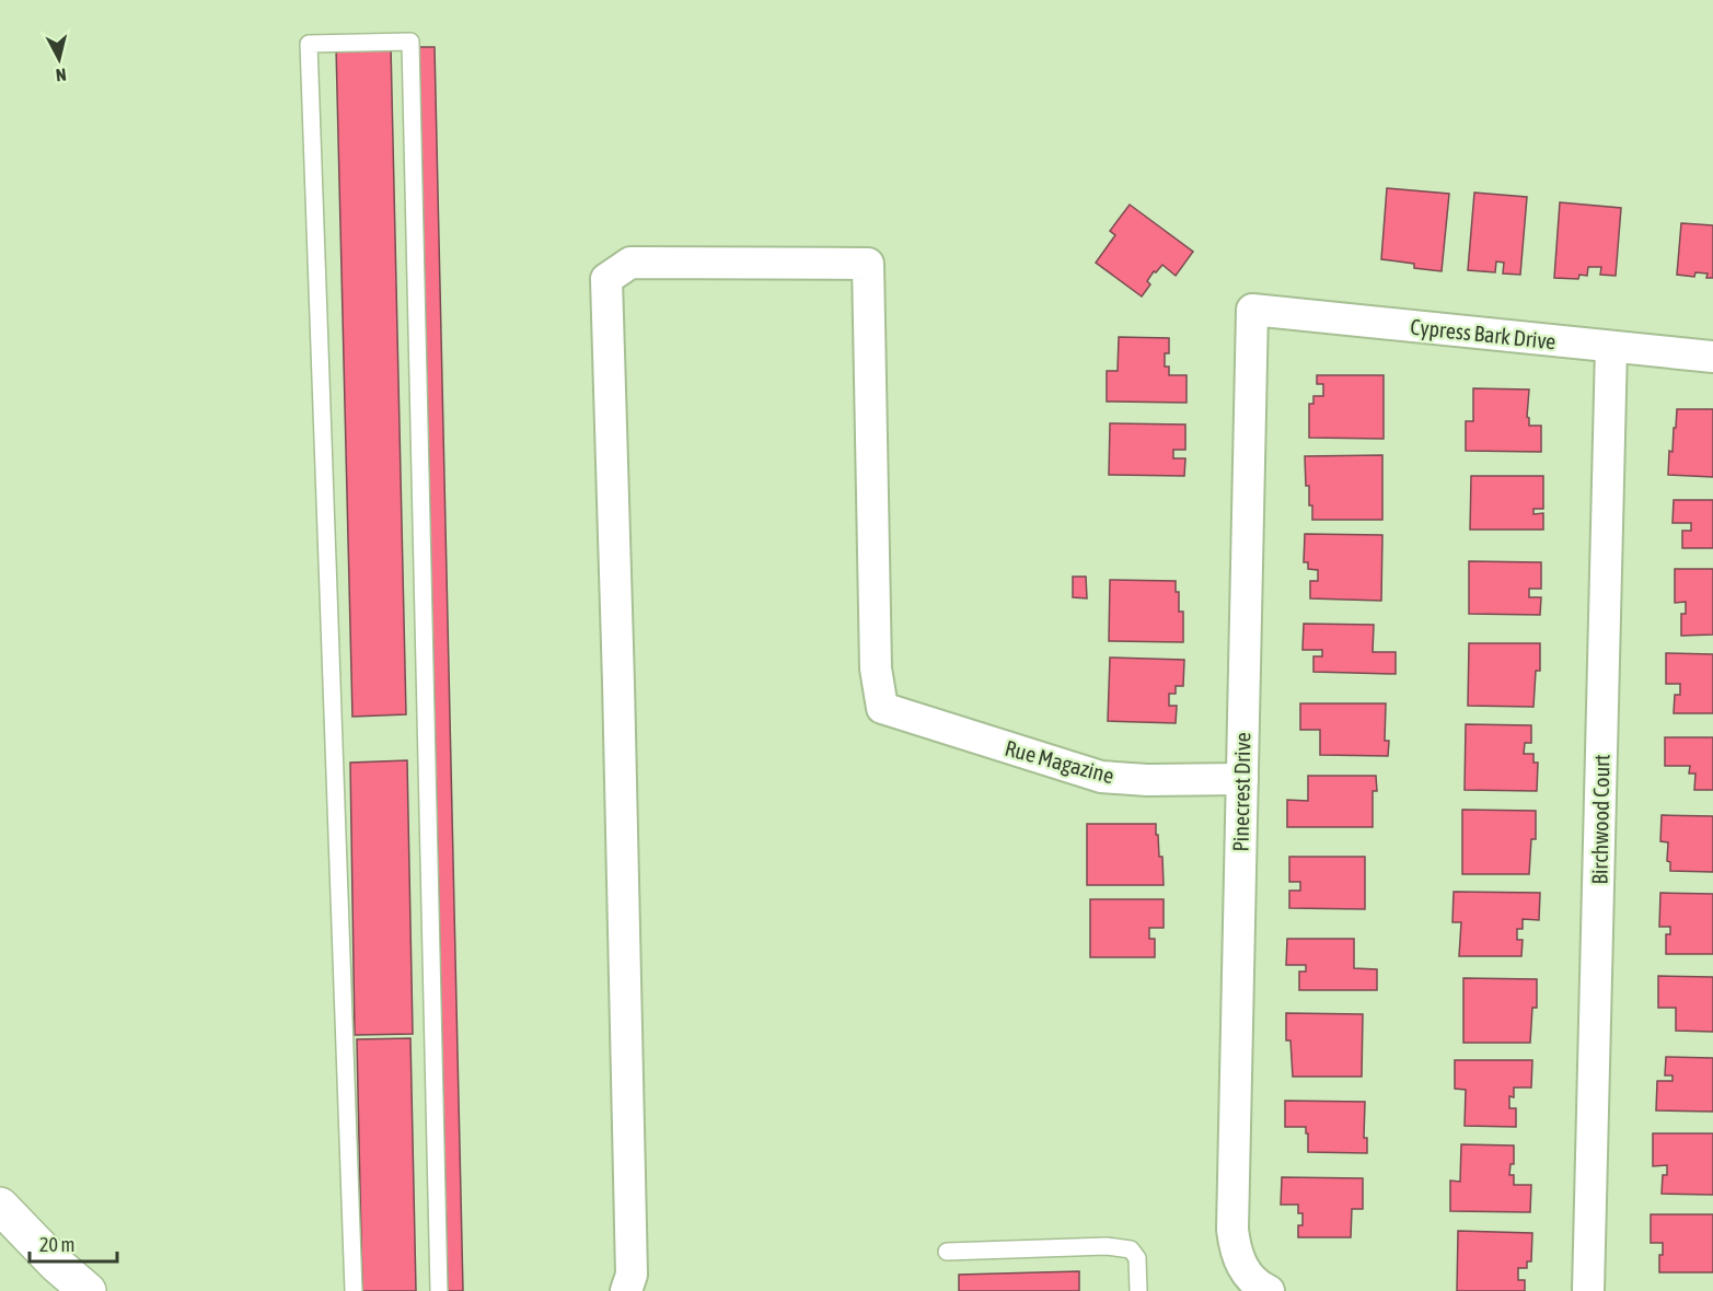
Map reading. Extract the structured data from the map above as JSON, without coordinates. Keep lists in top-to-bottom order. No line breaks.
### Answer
{"streets":{"street":["Cypress Bark Drive","Rue Magazine","Pinecrest Drive","Birchwood Court"]},"crossings":[["Cypress Bark Drive","Pinecrest Drive"],["Cypress Bark Drive","Birchwood Court"],["Rue Magazine","Pinecrest Drive"]],"scale_bar":"20 m","north":"bottom"}
